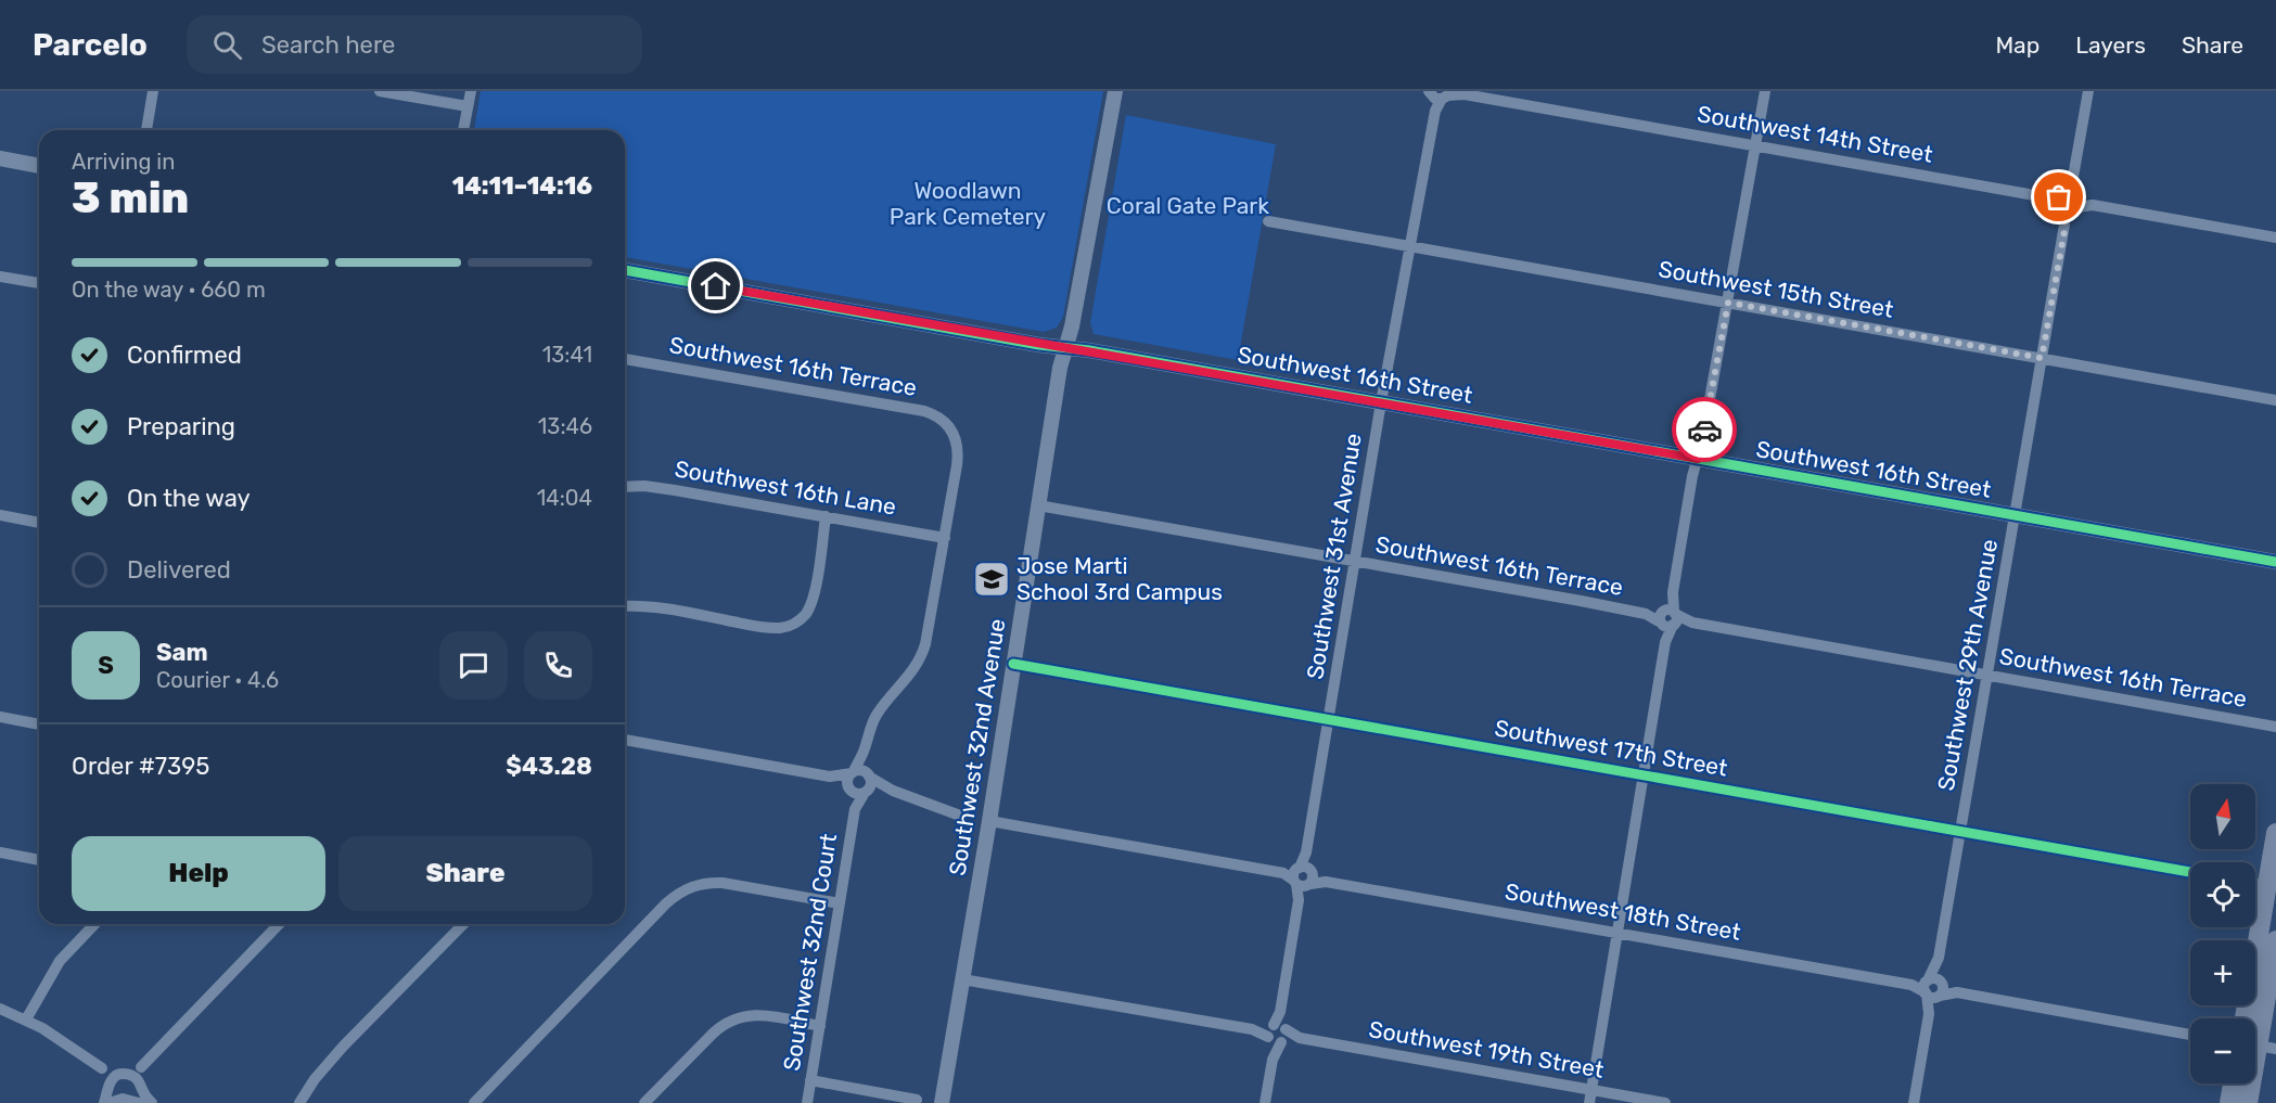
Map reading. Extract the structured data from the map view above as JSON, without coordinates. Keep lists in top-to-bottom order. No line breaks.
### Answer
{"streets":{"street":["Southwest 14th Street","Southwest 15th Street","Southwest 16th Terrace","Southwest 16th Street","Southwest 16th Lane","Southwest 31st Avenue","Southwest 29th Avenue","Southwest 32nd Avenue","Southwest 17th Street","Southwest 18th Street","Southwest 32nd Court","Southwest 19th Street"]},"crossings":[["Southwest 14th Street","Southwest 31st Avenue"],["Southwest 14th Street","Southwest 29th Avenue"],["Southwest 15th Street","Southwest 31st Avenue"],["Southwest 15th Street","Southwest 29th Avenue"],["Southwest 16th Terrace","Southwest 16th Lane"],["Southwest 16th Terrace","Southwest 31st Avenue"],["Southwest 16th Terrace","Southwest 29th Avenue"],["Southwest 16th Terrace","Southwest 32nd Avenue"],["Southwest 16th Street","Southwest 31st Avenue"],["Southwest 16th Street","Southwest 29th Avenue"],["Southwest 16th Street","Southwest 32nd Avenue"],["Southwest 31st Avenue","Southwest 17th Street"],["Southwest 31st Avenue","Southwest 18th Street"],["Southwest 29th Avenue","Southwest 17th Street"],["Southwest 29th Avenue","Southwest 18th Street"],["Southwest 32nd Avenue","Southwest 17th Street"]],"parks":["Woodlawn Park Cemetery","Coral Gate Park"],"places":{"school or university":["Jose Marti School 3rd Campus"]},"north":"top","page":{"header":"Parcelo","search":"Search here","nav":["Map","Layers","Share"],"heading":["3 min","Arriving in","14:11–14:16"],"panel":["Sam","Courier · 4.6","Order #7395","$43.28"],"bar":"On the way · 660 m","list":[["Confirmed","13:41"],["Preparing","13:46"],["On the way","14:04"],"Delivered"],"round":"S","map_buttons":["+","−"],"buttons":["Help","Share"]}}
